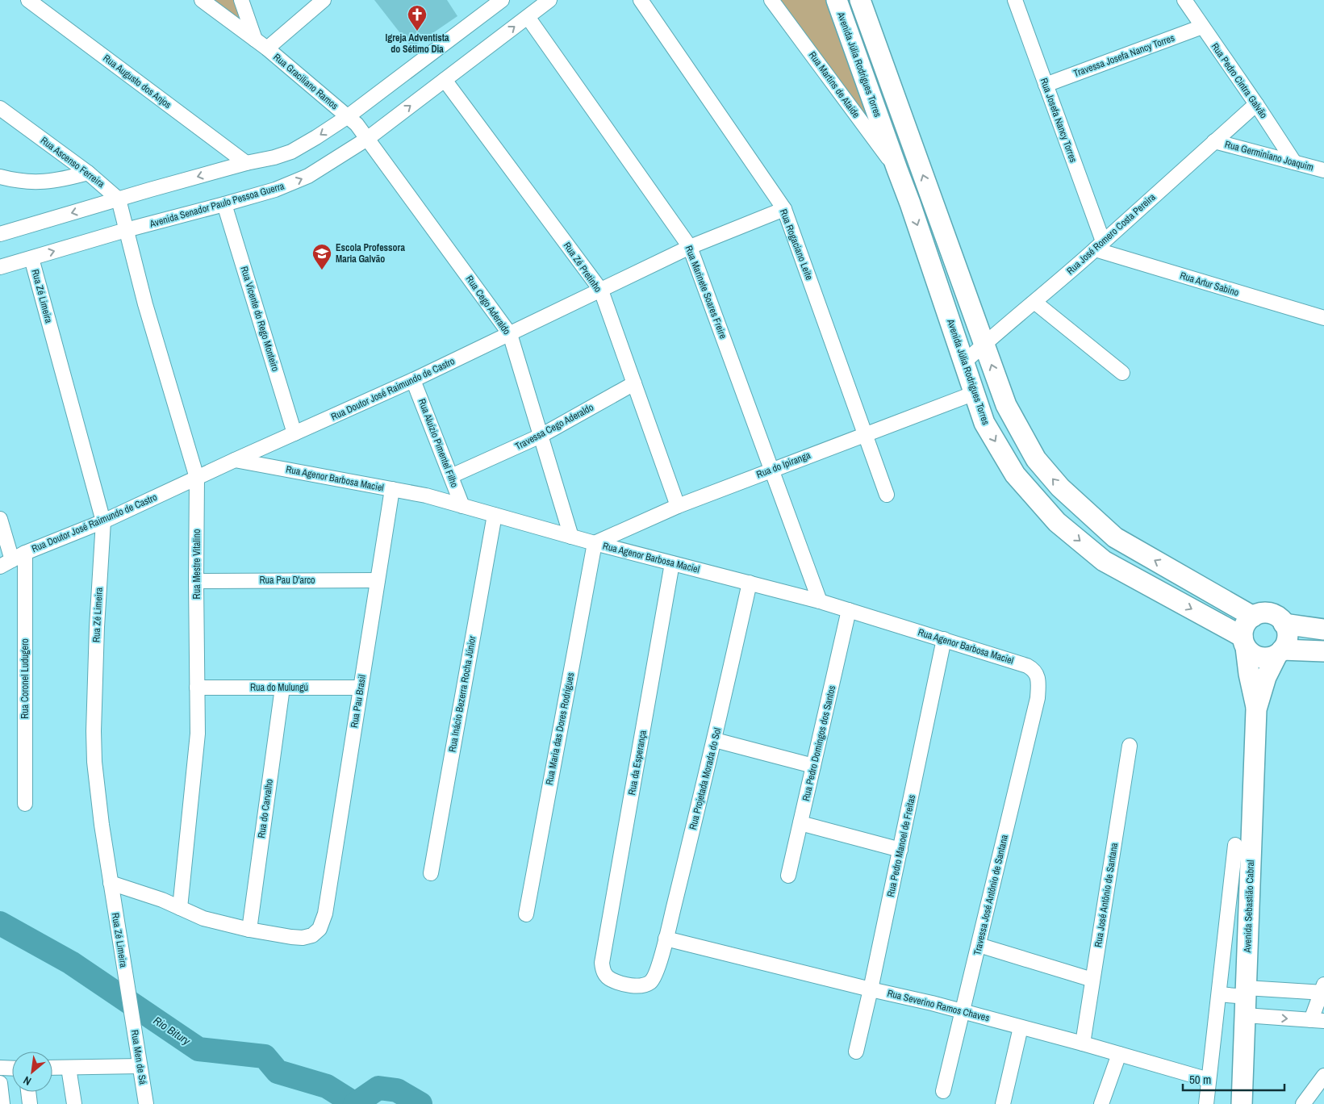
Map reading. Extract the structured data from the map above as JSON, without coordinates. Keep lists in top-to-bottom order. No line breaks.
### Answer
{"streets":{"main road":["Avenida Júlia Rodrigues Torres","Avenida Sebastião Cabral"],"street":["Travessa Josefa Nancy Torres","Rua Pedro Cintra Galvão","Rua Augusto dos Anjos","Rua Graciliano Ramos","Rua Martins de Ataíde","Rua Josefa Nancy Torres","Rua Germiniano Joaquim","Rua Ascenso Ferreira","Avenida Senador Paulo Pessoa Guerra","Rua José Romero Costa Pereira","Rua Rogaciano Leite","Rua Zé Pretinho","Rua Artur Sabino","Rua Marinete Soares Freire","Rua Zé Limeira","Rua Cego Aderaldo","Rua Vicente do Rego Monteiro","Rua Doutor José Raimundo de Castro","Travessa Cego Aderaldo","Rua Aluízio Pimentel Filho","Rua do Ipiranga","Rua Agenor Barbosa Maciel","Rua Mestre Vitalino","Rua Pau D'arco","Rua Coronel Ludugero","Rua do Mulungú","Rua Inácio Bezerra Rocha Júnior","Rua Pau Brasil","Rua Maria das Dores Rodrigues","Rua Pedro Domingos dos Santos","Rua da Esperança","Rua Projetada Morada do Sol","Rua do Carvalho","Rua Pedro Manoel de Freitas","Travessa José Antônio de Santana","Rua José Antônio de Santana","Rua Severino Ramos Chaves","Rua Men de Sá"]},"crossings":[["Travessa Josefa Nancy Torres","Rua Pedro Cintra Galvão"],["Travessa Josefa Nancy Torres","Rua Josefa Nancy Torres"],["Avenida Júlia Rodrigues Torres","Rua Martins de Ataíde"],["Avenida Júlia Rodrigues Torres","Rua José Romero Costa Pereira"],["Avenida Júlia Rodrigues Torres","Rua do Ipiranga"],["Avenida Júlia Rodrigues Torres","Avenida Sebastião Cabral"],["Rua Pedro Cintra Galvão","Rua Germiniano Joaquim"],["Rua Pedro Cintra Galvão","Rua José Romero Costa Pereira"],["Rua Graciliano Ramos","Rua Cego Aderaldo"],["Rua Josefa Nancy Torres","Rua José Romero Costa Pereira"],["Rua Josefa Nancy Torres","Rua Artur Sabino"],["Rua Germiniano Joaquim","Rua José Romero Costa Pereira"],["Avenida Senador Paulo Pessoa Guerra","Rua Zé Pretinho"],["Avenida Senador Paulo Pessoa Guerra","Rua Marinete Soares Freire"],["Avenida Senador Paulo Pessoa Guerra","Rua Zé Limeira"],["Avenida Senador Paulo Pessoa Guerra","Rua Cego Aderaldo"],["Avenida Senador Paulo Pessoa Guerra","Rua Vicente do Rego Monteiro"],["Avenida Senador Paulo Pessoa Guerra","Rua Mestre Vitalino"],["Rua José Romero Costa Pereira","Rua Artur Sabino"],["Rua Rogaciano Leite","Rua Doutor José Raimundo de Castro"],["Rua Rogaciano Leite","Rua do Ipiranga"],["Rua Zé Pretinho","Rua Doutor José Raimundo de Castro"],["Rua Zé Pretinho","Travessa Cego Aderaldo"],["Rua Zé Pretinho","Rua do Ipiranga"],["Rua Marinete Soares Freire","Rua Doutor José Raimundo de Castro"],["Rua Marinete Soares Freire","Rua do Ipiranga"],["Rua Marinete Soares Freire","Rua Agenor Barbosa Maciel"],["Rua Zé Limeira","Rua Doutor José Raimundo de Castro"],["Rua Zé Limeira","Rua Pau Brasil"],["Rua Zé Limeira","Rua Men de Sá"],["Rua Cego Aderaldo","Rua Doutor José Raimundo de Castro"],["Rua Cego Aderaldo","Travessa Cego Aderaldo"],["Rua Cego Aderaldo","Rua Agenor Barbosa Maciel"],["Rua Vicente do Rego Monteiro","Rua Doutor José Raimundo de Castro"],["Rua Doutor José Raimundo de Castro","Rua Aluízio Pimentel Filho"],["Rua Doutor José Raimundo de Castro","Rua Agenor Barbosa Maciel"],["Rua Doutor José Raimundo de Castro","Rua Mestre Vitalino"],["Rua Doutor José Raimundo de Castro","Rua Coronel Ludugero"],["Travessa Cego Aderaldo","Rua Aluízio Pimentel Filho"],["Rua Aluízio Pimentel Filho","Rua Agenor Barbosa Maciel"],["Rua do Ipiranga","Rua Agenor Barbosa Maciel"],["Rua do Ipiranga","Rua Maria das Dores Rodrigues"],["Rua Agenor Barbosa Maciel","Rua Inácio Bezerra Rocha Júnior"],["Rua Agenor Barbosa Maciel","Rua Pau Brasil"],["Rua Agenor Barbosa Maciel","Rua Maria das Dores Rodrigues"],["Rua Agenor Barbosa Maciel","Rua Pedro Domingos dos Santos"],["Rua Agenor Barbosa Maciel","Rua da Esperança"],["Rua Agenor Barbosa Maciel","Rua Projetada Morada do Sol"],["Rua Agenor Barbosa Maciel","Rua Pedro Manoel de Freitas"],["Rua Agenor Barbosa Maciel","Travessa José Antônio de Santana"],["Rua Mestre Vitalino","Rua Pau D'arco"],["Rua Mestre Vitalino","Rua do Mulungú"],["Rua Mestre Vitalino","Rua Pau Brasil"],["Rua Pau D'arco","Rua Pau Brasil"],["Rua do Mulungú","Rua Pau Brasil"],["Rua do Mulungú","Rua do Carvalho"],["Rua Pau Brasil","Rua do Carvalho"],["Rua da Esperança","Rua Projetada Morada do Sol"],["Rua Projetada Morada do Sol","Rua Severino Ramos Chaves"],["Rua Pedro Manoel de Freitas","Rua Severino Ramos Chaves"],["Travessa José Antônio de Santana","Rua Severino Ramos Chaves"],["Rua José Antônio de Santana","Rua Severino Ramos Chaves"]],"water":["Rio Bitury"],"places":{"church":["Igreja Adventista do Sétimo Dia"],"school or university":["Escola Professora Maria Galvão"]},"scale_bar":"50 m","north":"bottom left"}
